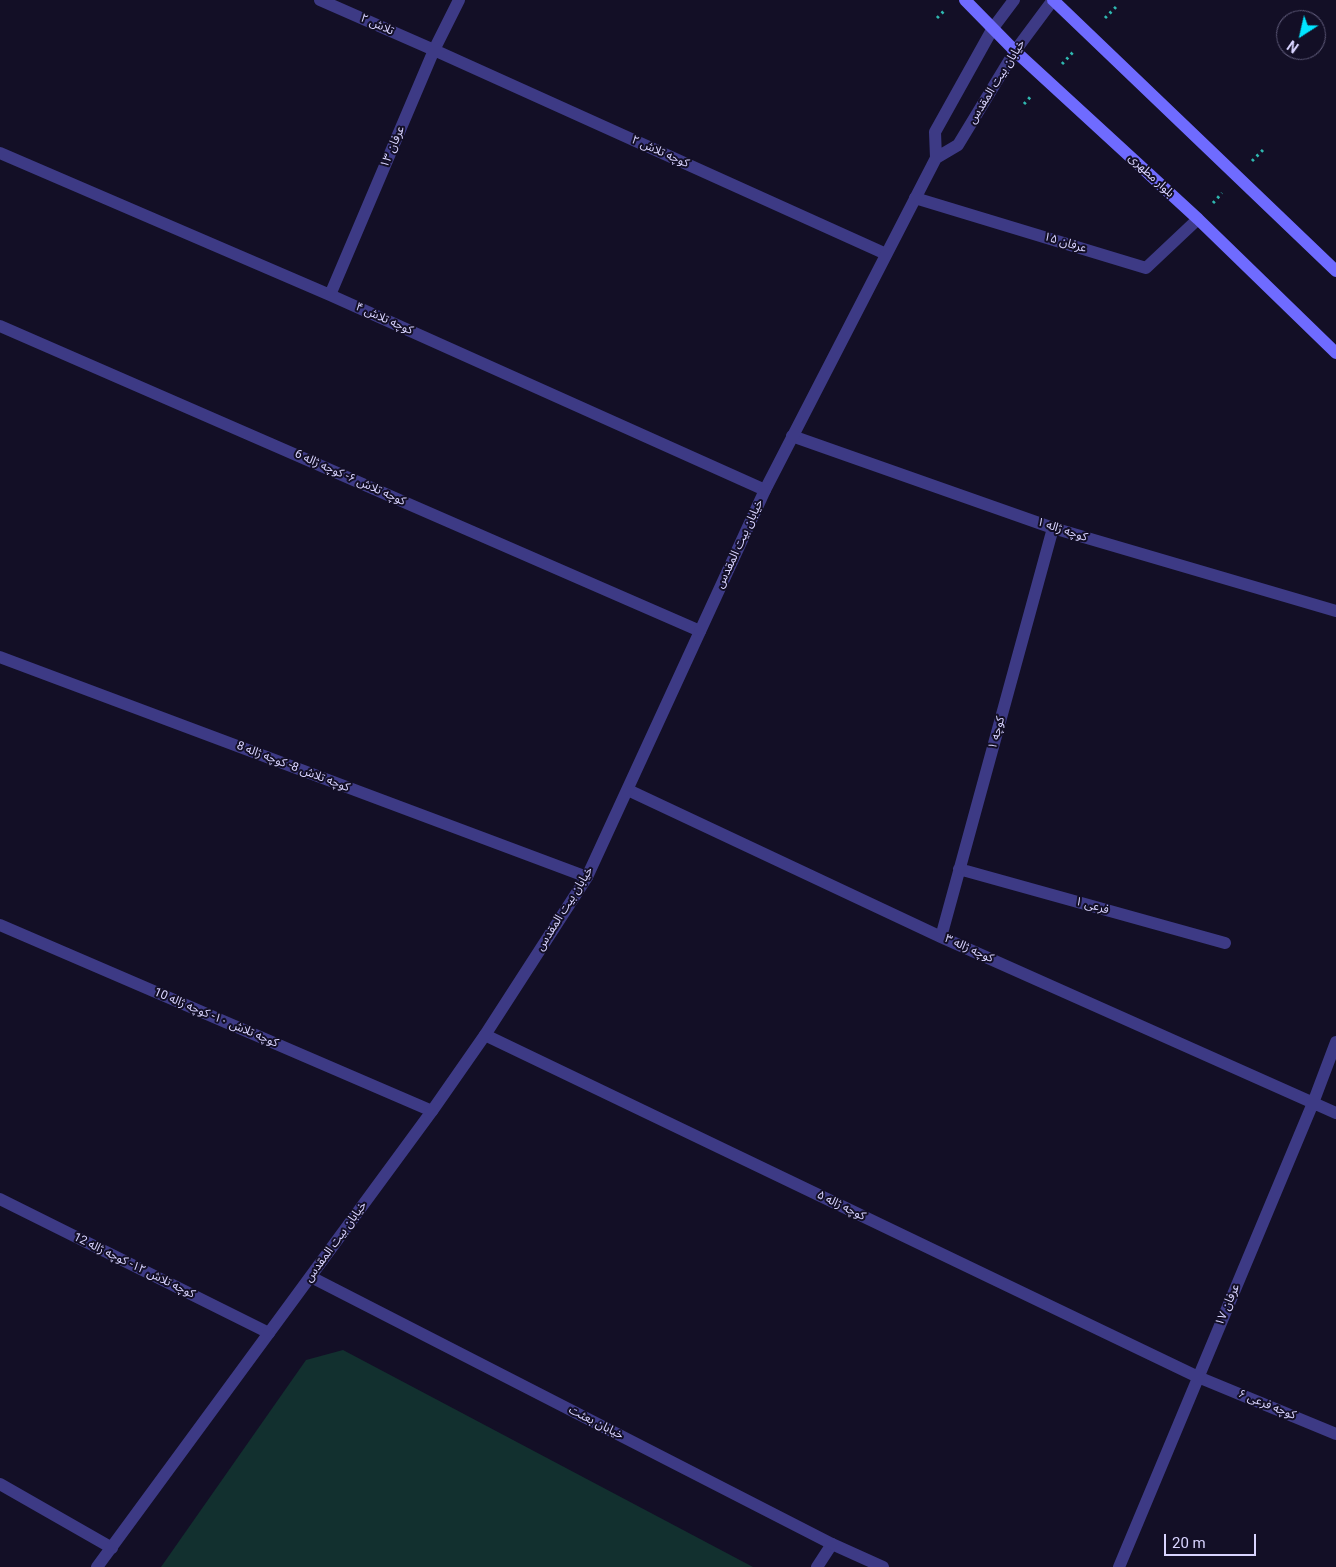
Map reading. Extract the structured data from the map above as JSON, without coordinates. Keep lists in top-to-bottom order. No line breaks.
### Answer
{"streets":{"main road":["بلوار مطهری"],"street":["تلاش ۲","خیابان بیت المقدس","عرفان ۱۳","کوچه تلاش ۲","عرفان ۱۵","کوچه تلاش ۴","کوچه تلاش ۶- کوچه ژاله 6","کوچه ژاله ۱","کوچه ۱","کوچه تلاش 8- کوچه ژاله 8","فرعی ۱","کوچه ژاله ۳","کوچه تلاش ۱۰- کوچه ژاله 10","کوچه ژاله ۵","کوچه تلاش ۱۲- کوچه ژاله 12","عرفان ۱۷","کوچه فرعی ۶","خیابان بعثت"]},"crossings":[["تلاش ۲","عرفان ۱۳"],["تلاش ۲","کوچه تلاش ۲"],["خیابان بیت المقدس","کوچه تلاش ۲"],["خیابان بیت المقدس","بلوار مطهری"],["خیابان بیت المقدس","عرفان ۱۵"],["خیابان بیت المقدس","کوچه تلاش ۴"],["خیابان بیت المقدس","کوچه تلاش ۶- کوچه ژاله 6"],["خیابان بیت المقدس","کوچه ژاله ۱"],["خیابان بیت المقدس","کوچه تلاش 8- کوچه ژاله 8"],["خیابان بیت المقدس","کوچه ژاله ۳"],["خیابان بیت المقدس","کوچه تلاش ۱۰- کوچه ژاله 10"],["خیابان بیت المقدس","کوچه ژاله ۵"],["خیابان بیت المقدس","کوچه تلاش ۱۲- کوچه ژاله 12"],["خیابان بیت المقدس","خیابان بعثت"],["عرفان ۱۳","کوچه تلاش ۲"],["عرفان ۱۳","کوچه تلاش ۴"],["بلوار مطهری","عرفان ۱۵"],["کوچه ژاله ۱","کوچه ۱"],["کوچه ۱","فرعی ۱"],["کوچه ۱","کوچه ژاله ۳"],["کوچه ژاله ۳","عرفان ۱۷"],["کوچه ژاله ۵","عرفان ۱۷"],["کوچه ژاله ۵","کوچه فرعی ۶"],["عرفان ۱۷","کوچه فرعی ۶"]],"scale_bar":"20 m","north":"bottom left"}
